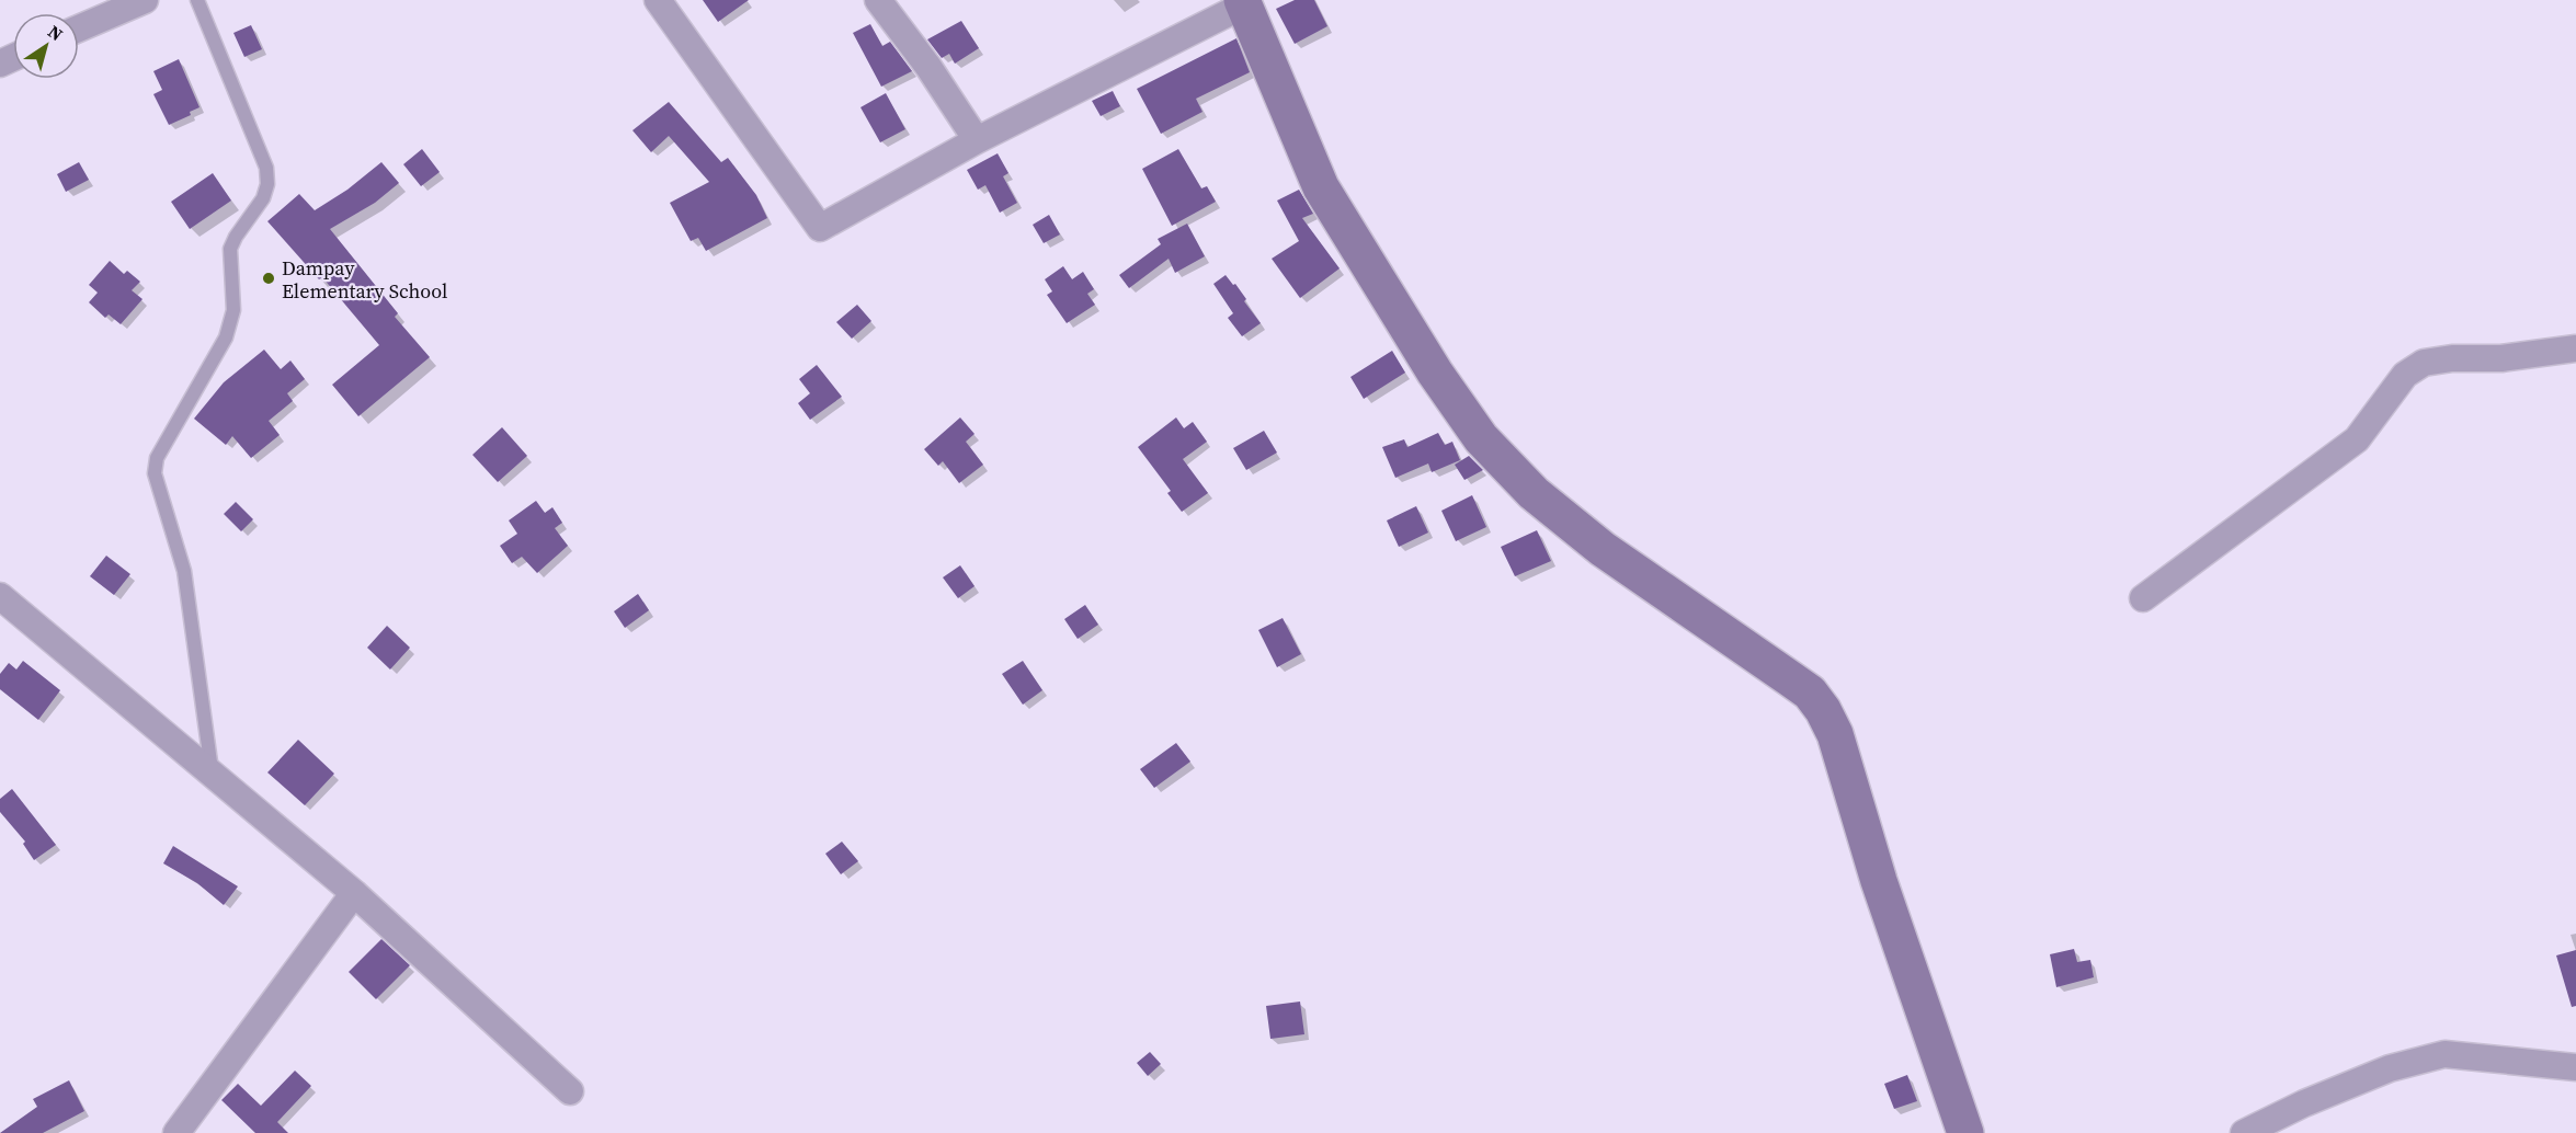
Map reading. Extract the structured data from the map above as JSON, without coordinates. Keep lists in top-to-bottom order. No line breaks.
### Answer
{"places":["Dampay Elementary School"],"north":"top right"}
